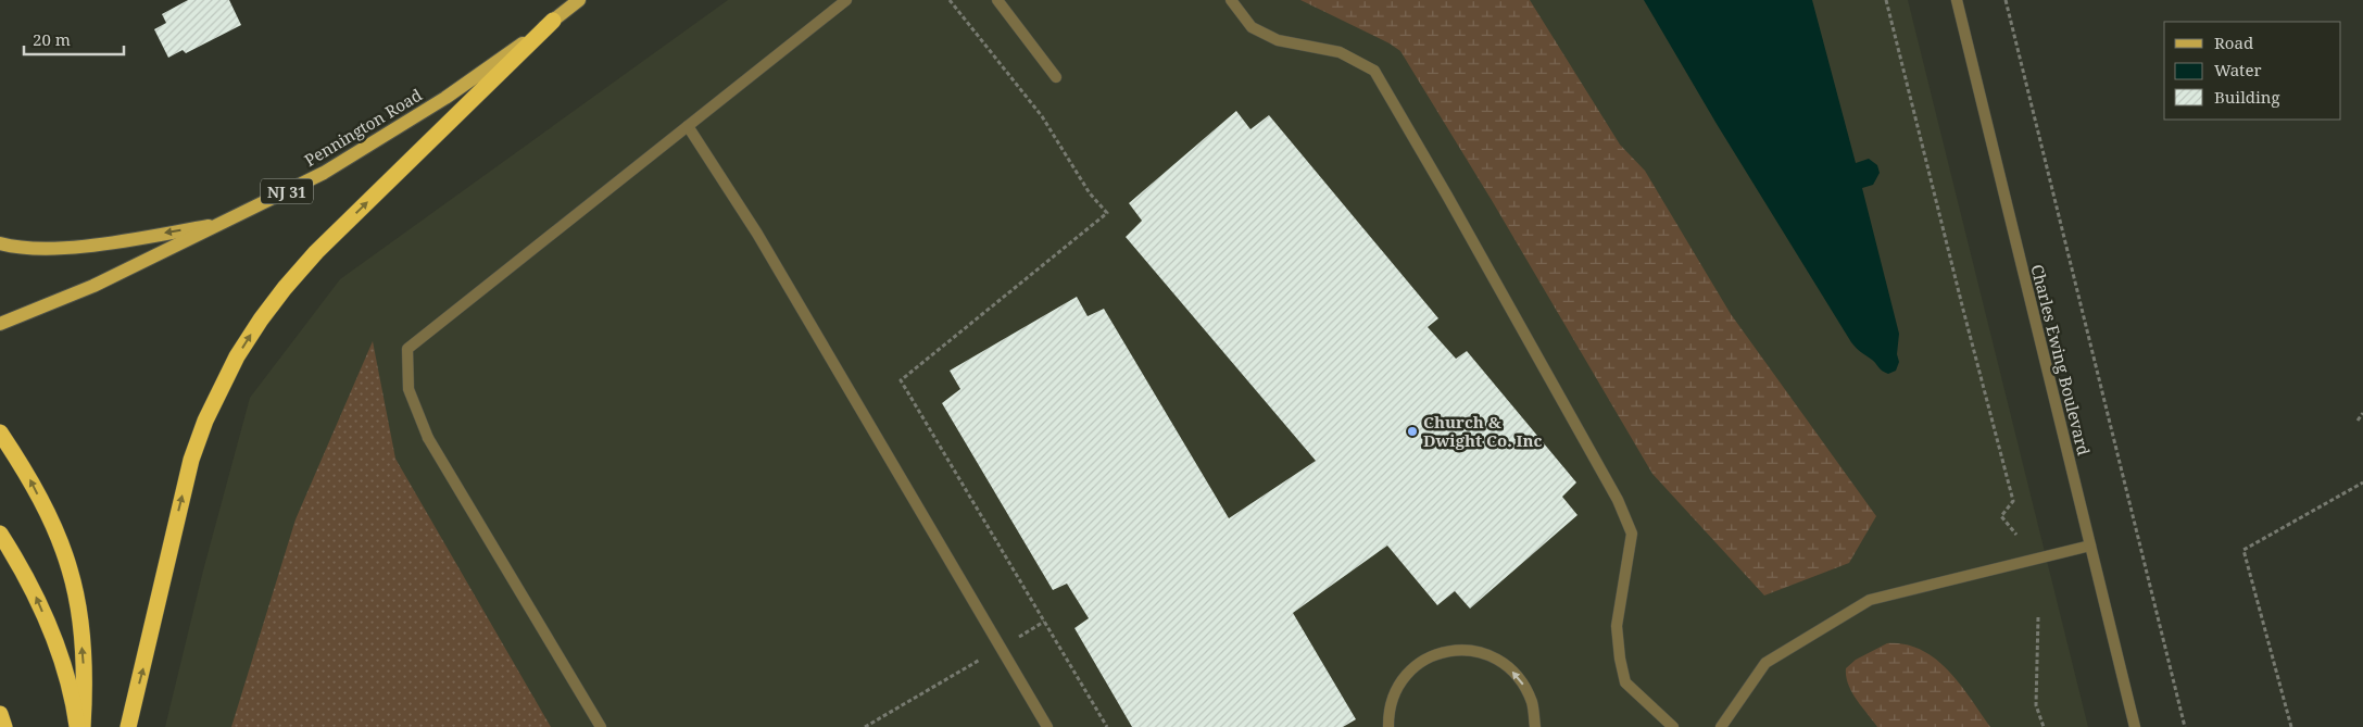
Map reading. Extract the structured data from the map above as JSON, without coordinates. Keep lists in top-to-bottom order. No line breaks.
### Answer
{"streets":{"main road":["Pennington Road","NJ 31"],"street":["Charles Ewing Boulevard"]},"places":["Church & Dwight Co. Inc"],"legend":["Road","Water","Building"],"scale_bar":"20 m"}
